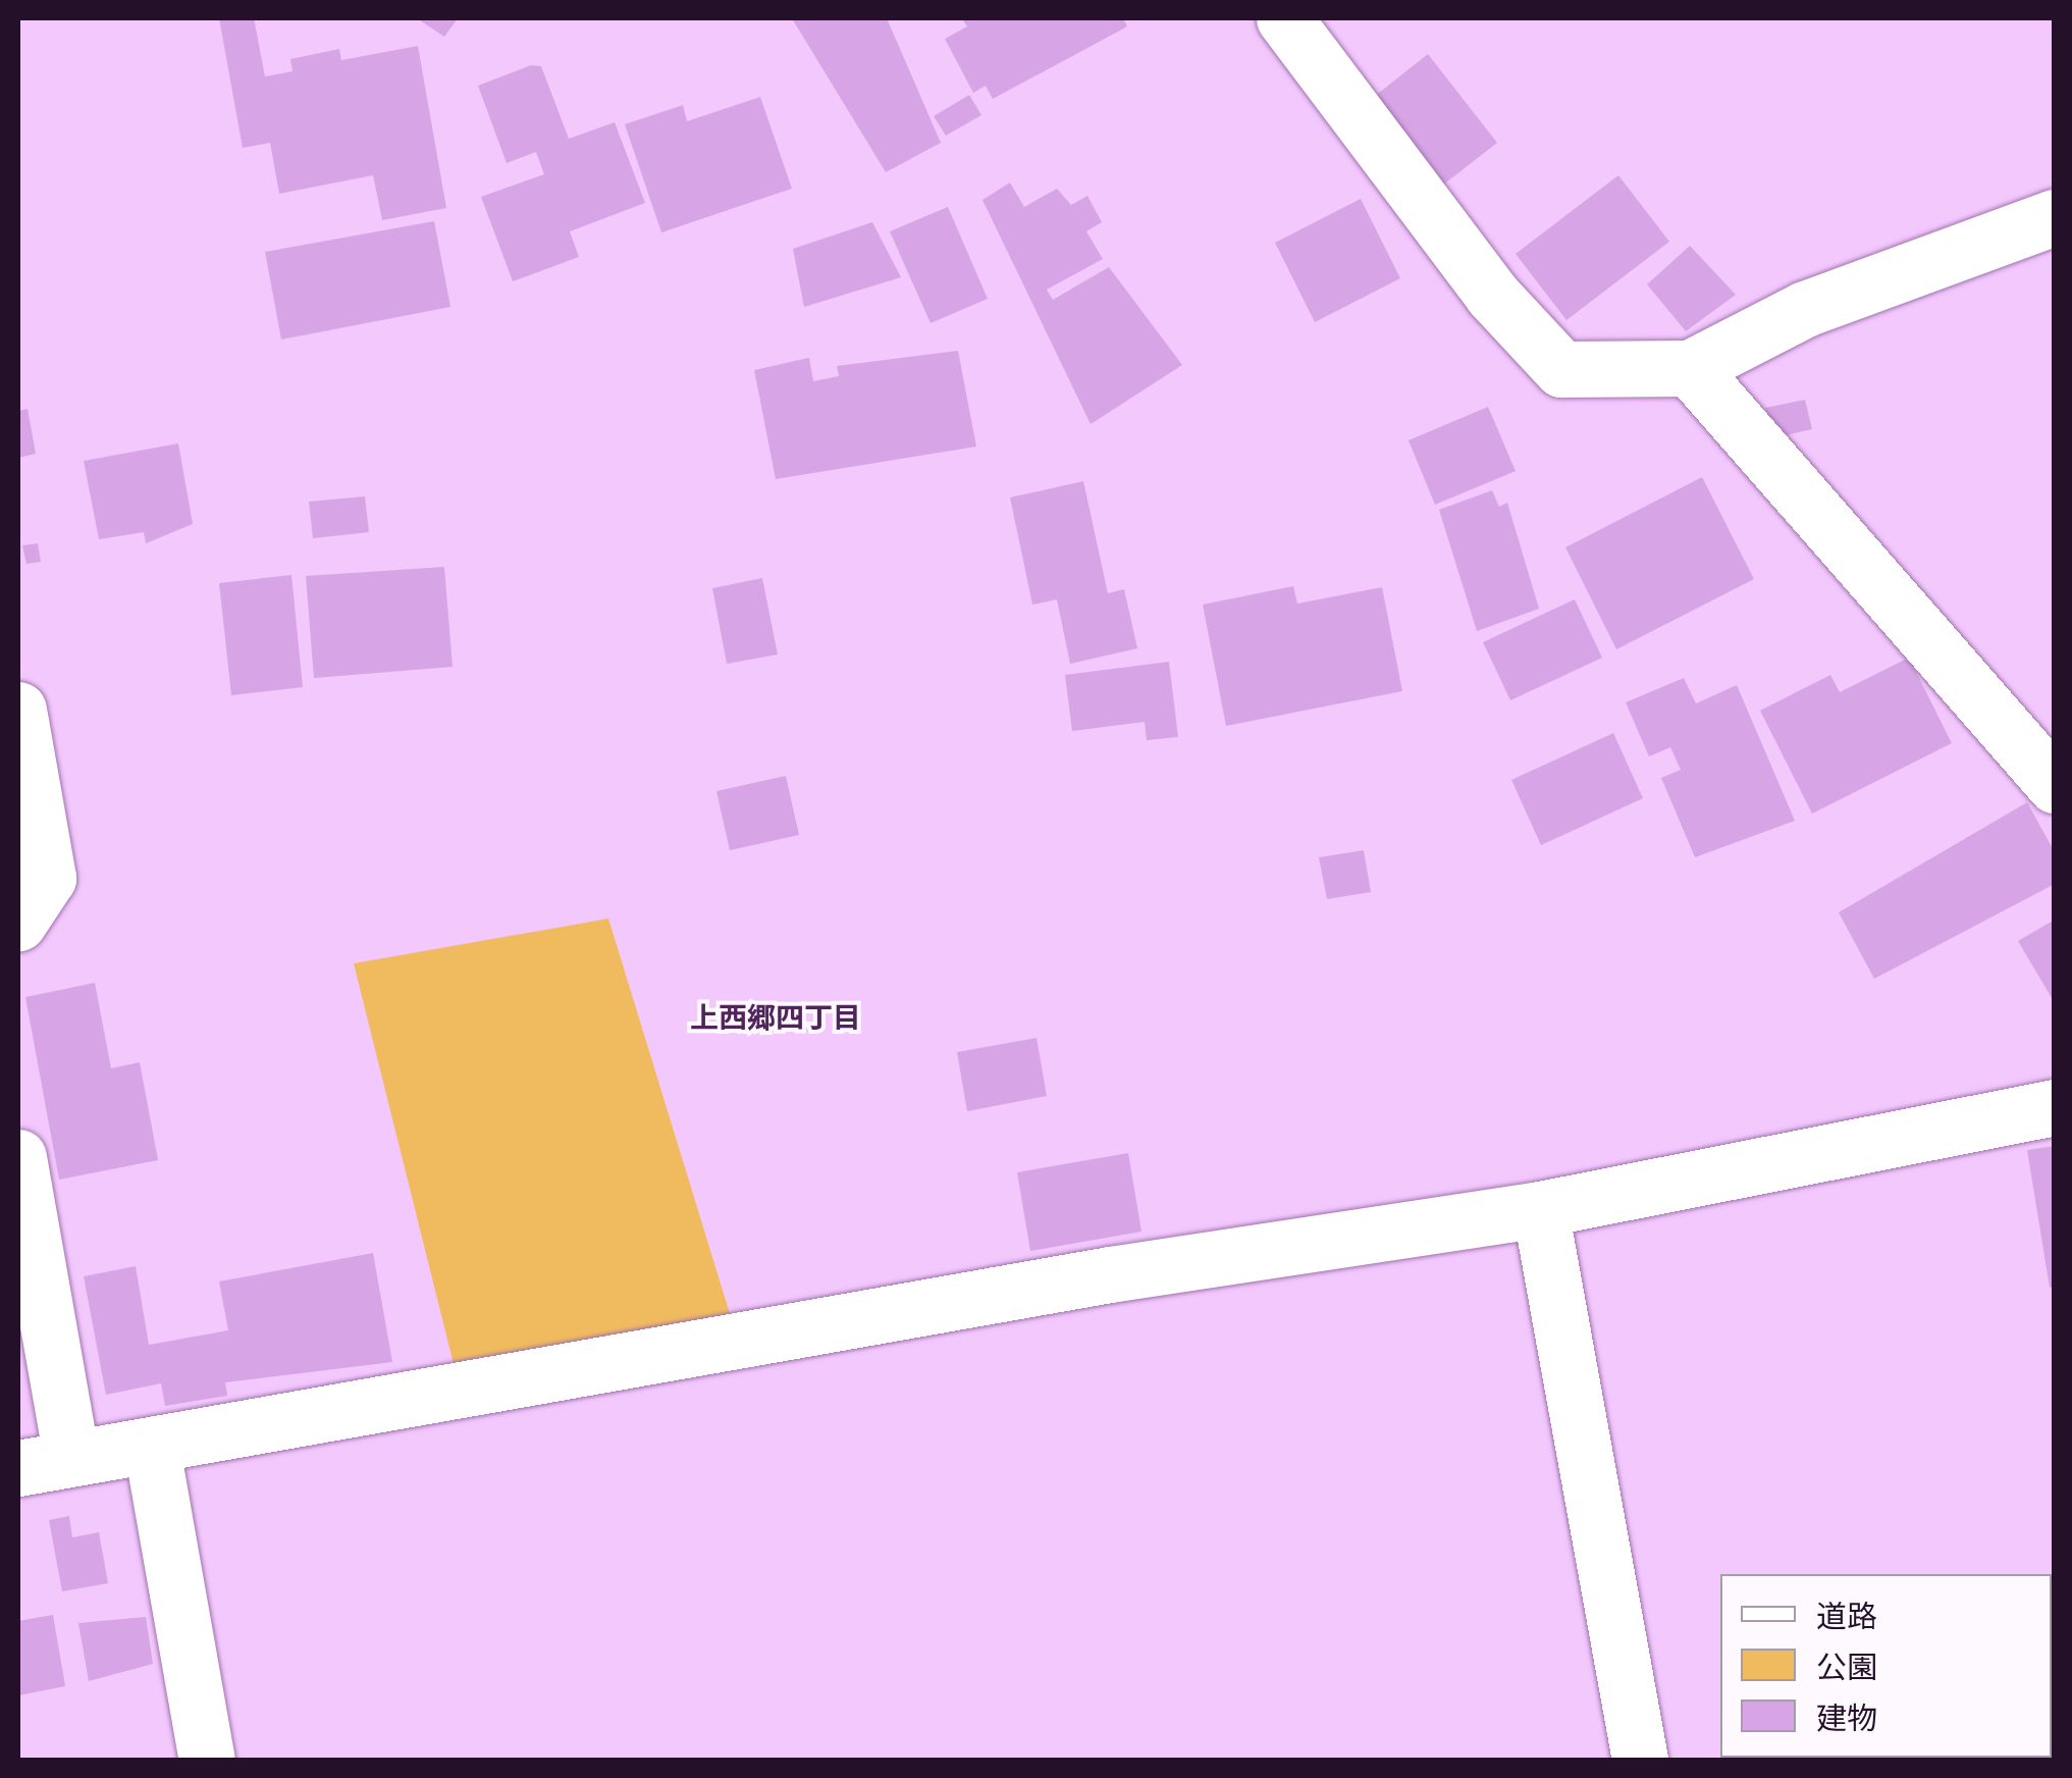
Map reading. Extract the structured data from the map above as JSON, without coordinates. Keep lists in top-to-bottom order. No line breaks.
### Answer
{"districts":["上西郷四丁目"],"legend":["道路","公園","建物"]}
